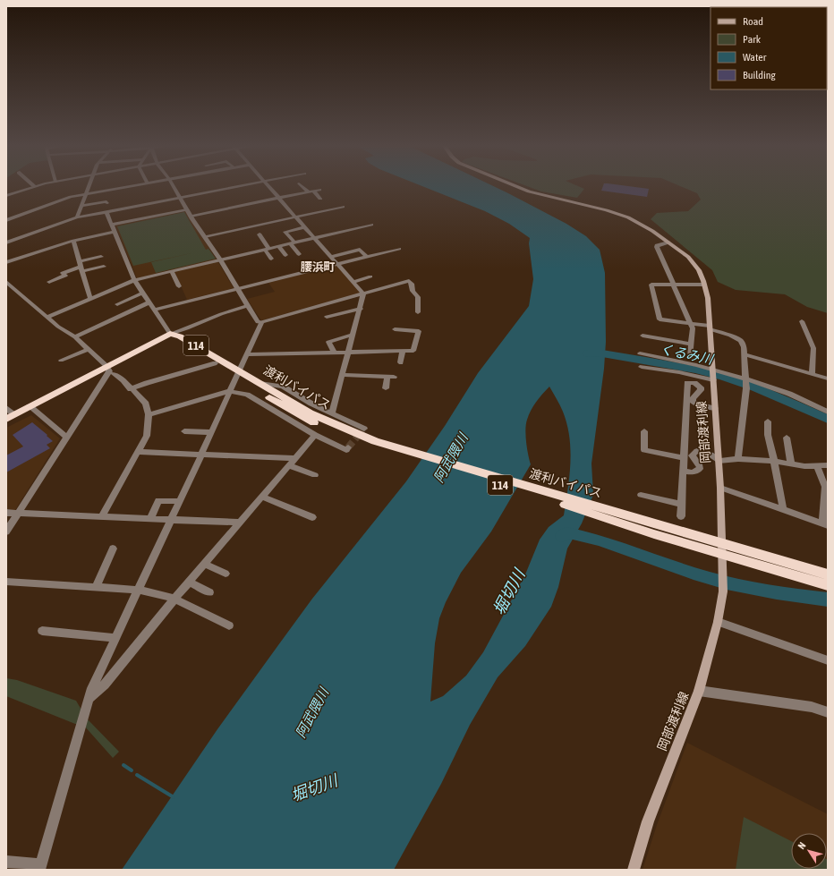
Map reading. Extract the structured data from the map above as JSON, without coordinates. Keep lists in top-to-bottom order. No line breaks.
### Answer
{"streets":{"highway":["114","渡利バイパス"],"main road":["岡部渡利線"]},"crossings":[["114","渡利バイパス"],["渡利バイパス","岡部渡利線"]],"districts":["腰浜町"],"water":["くるみ川","阿武隈川","堀切川"],"legend":["Road","Park","Water","Building"],"north":"top left"}
